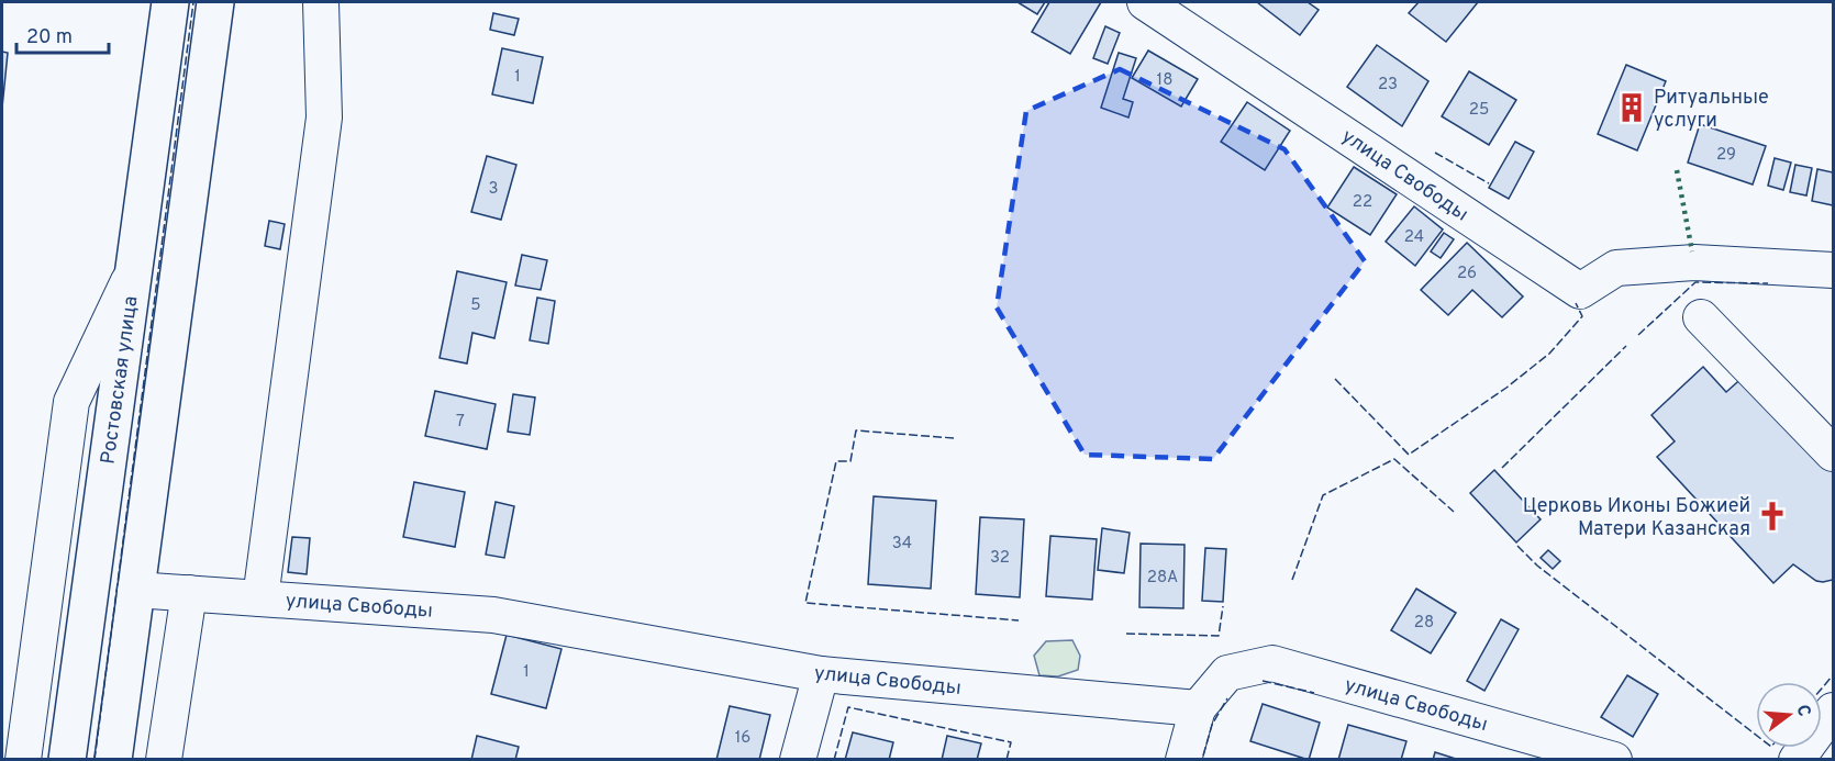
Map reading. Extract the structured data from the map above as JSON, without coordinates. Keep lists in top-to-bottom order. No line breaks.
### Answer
{"streets":{"highway":["Ростовская улица"],"street":["улица Свободы"]},"places":{"building":["Ритуальные услуги"],"church":["Церковь Иконы Божией Матери Казанская"]},"house_numbers":["1","18","23","25","29","3","22","24","26","5","7","34","32","28А","28","1","16"],"scale_bar":"20 m","north":"right"}
